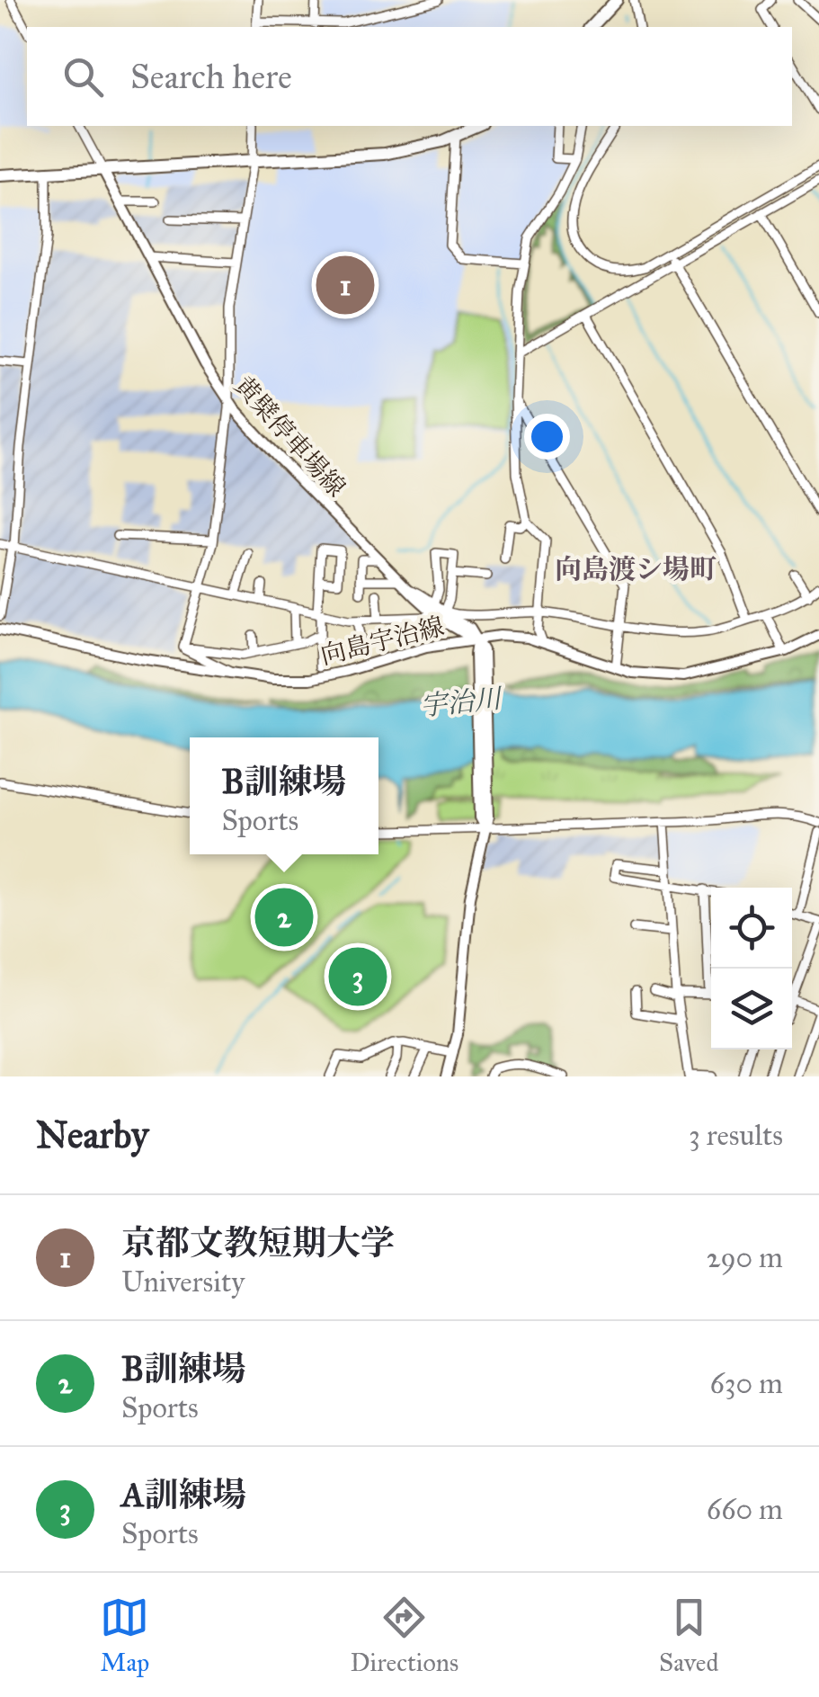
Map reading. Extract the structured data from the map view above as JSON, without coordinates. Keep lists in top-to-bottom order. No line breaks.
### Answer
{"streets":{"main road":["黄檗停車場線","向島宇治線"]},"crossings":[["黄檗停車場線","向島宇治線"]],"districts":["向島渡シ場町"],"water":["宇治川"],"page":{"search":"Search here","pins":["1","2","3"],"popup":["B訓練場","Sports"],"heading":["Nearby","3 results"],"list":[{"mark":"1","name":"京都文教短期大学","note":"University","value":"290 m"},{"mark":"2","name":"B訓練場","note":"Sports","value":"630 m"},{"mark":"3","name":"A訓練場","note":"Sports","value":"660 m"}],"nav":["Map","Directions","Saved"]}}
